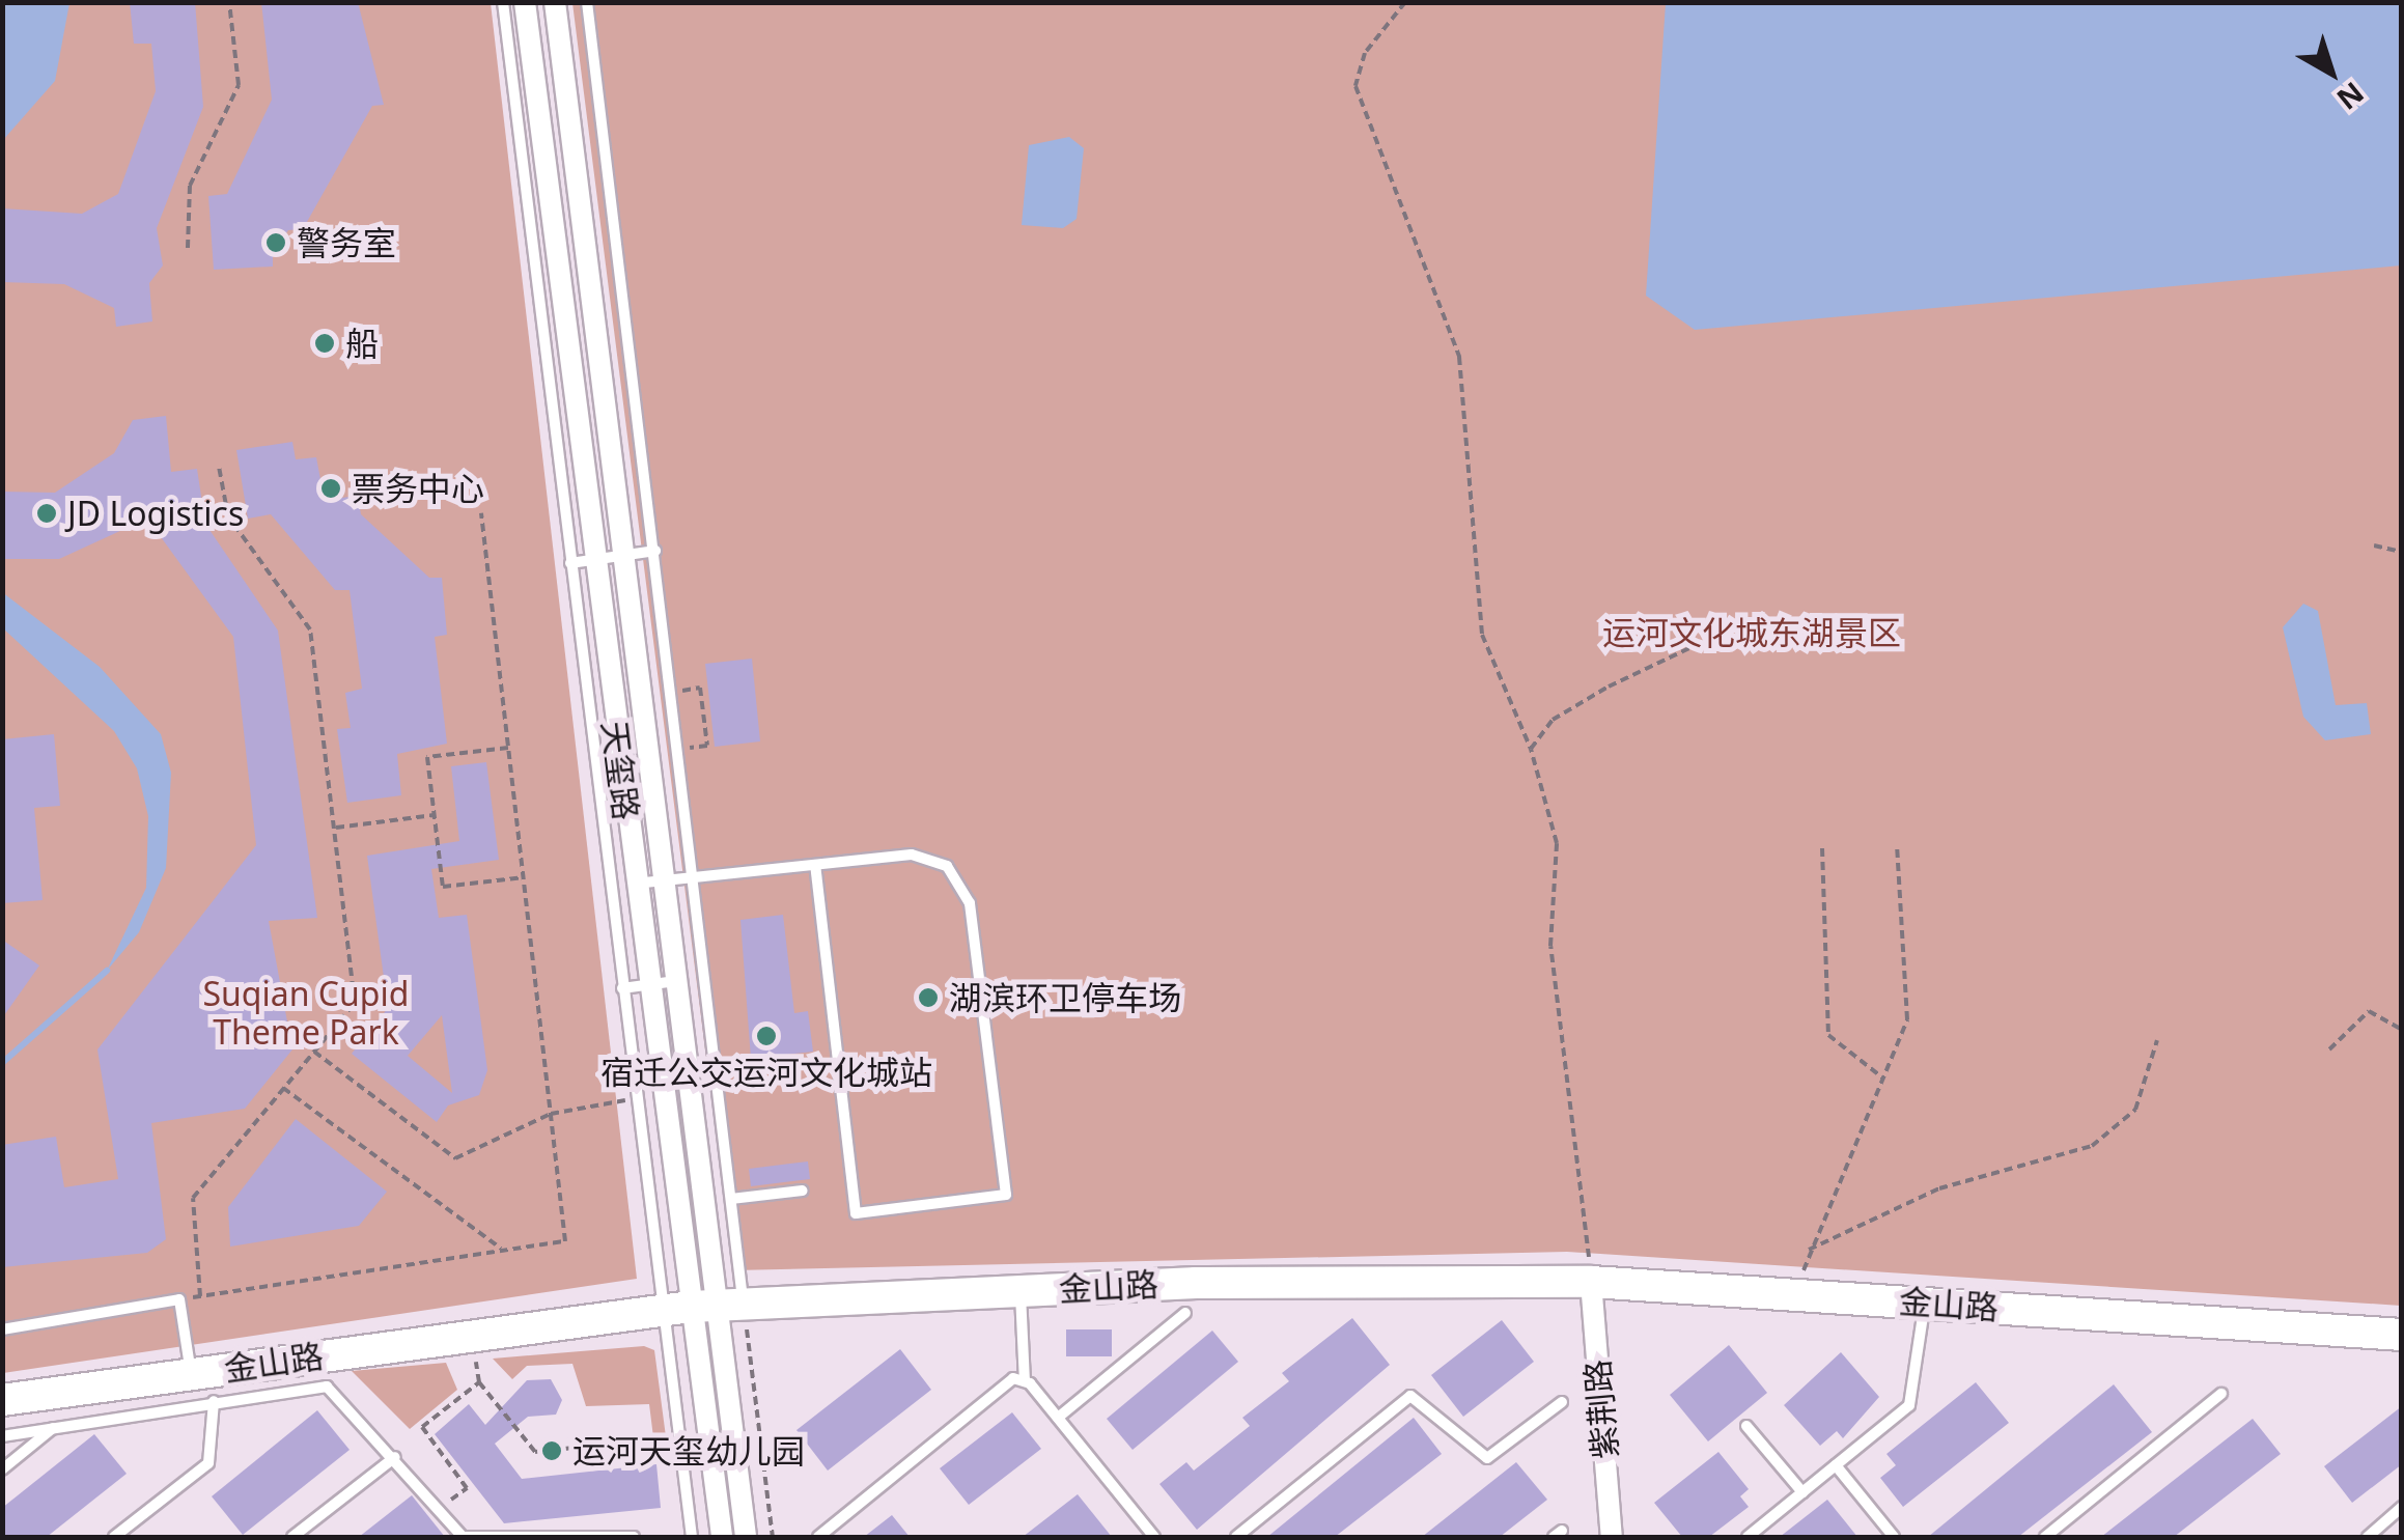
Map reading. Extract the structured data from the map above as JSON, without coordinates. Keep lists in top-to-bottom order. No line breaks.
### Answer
{"streets":{"street":["天玺路","金山路","紫荆路"]},"crossings":[["天玺路","金山路"],["金山路","紫荆路"]],"parks":["运河文化城东湖景区","Suqian Cupid Theme Park"],"places":["警务室","船","票务中心","JD Logistics","湖滨环卫停车场","宿迁公交运河文化城站","运河天玺幼儿园"],"north":"bottom right"}
